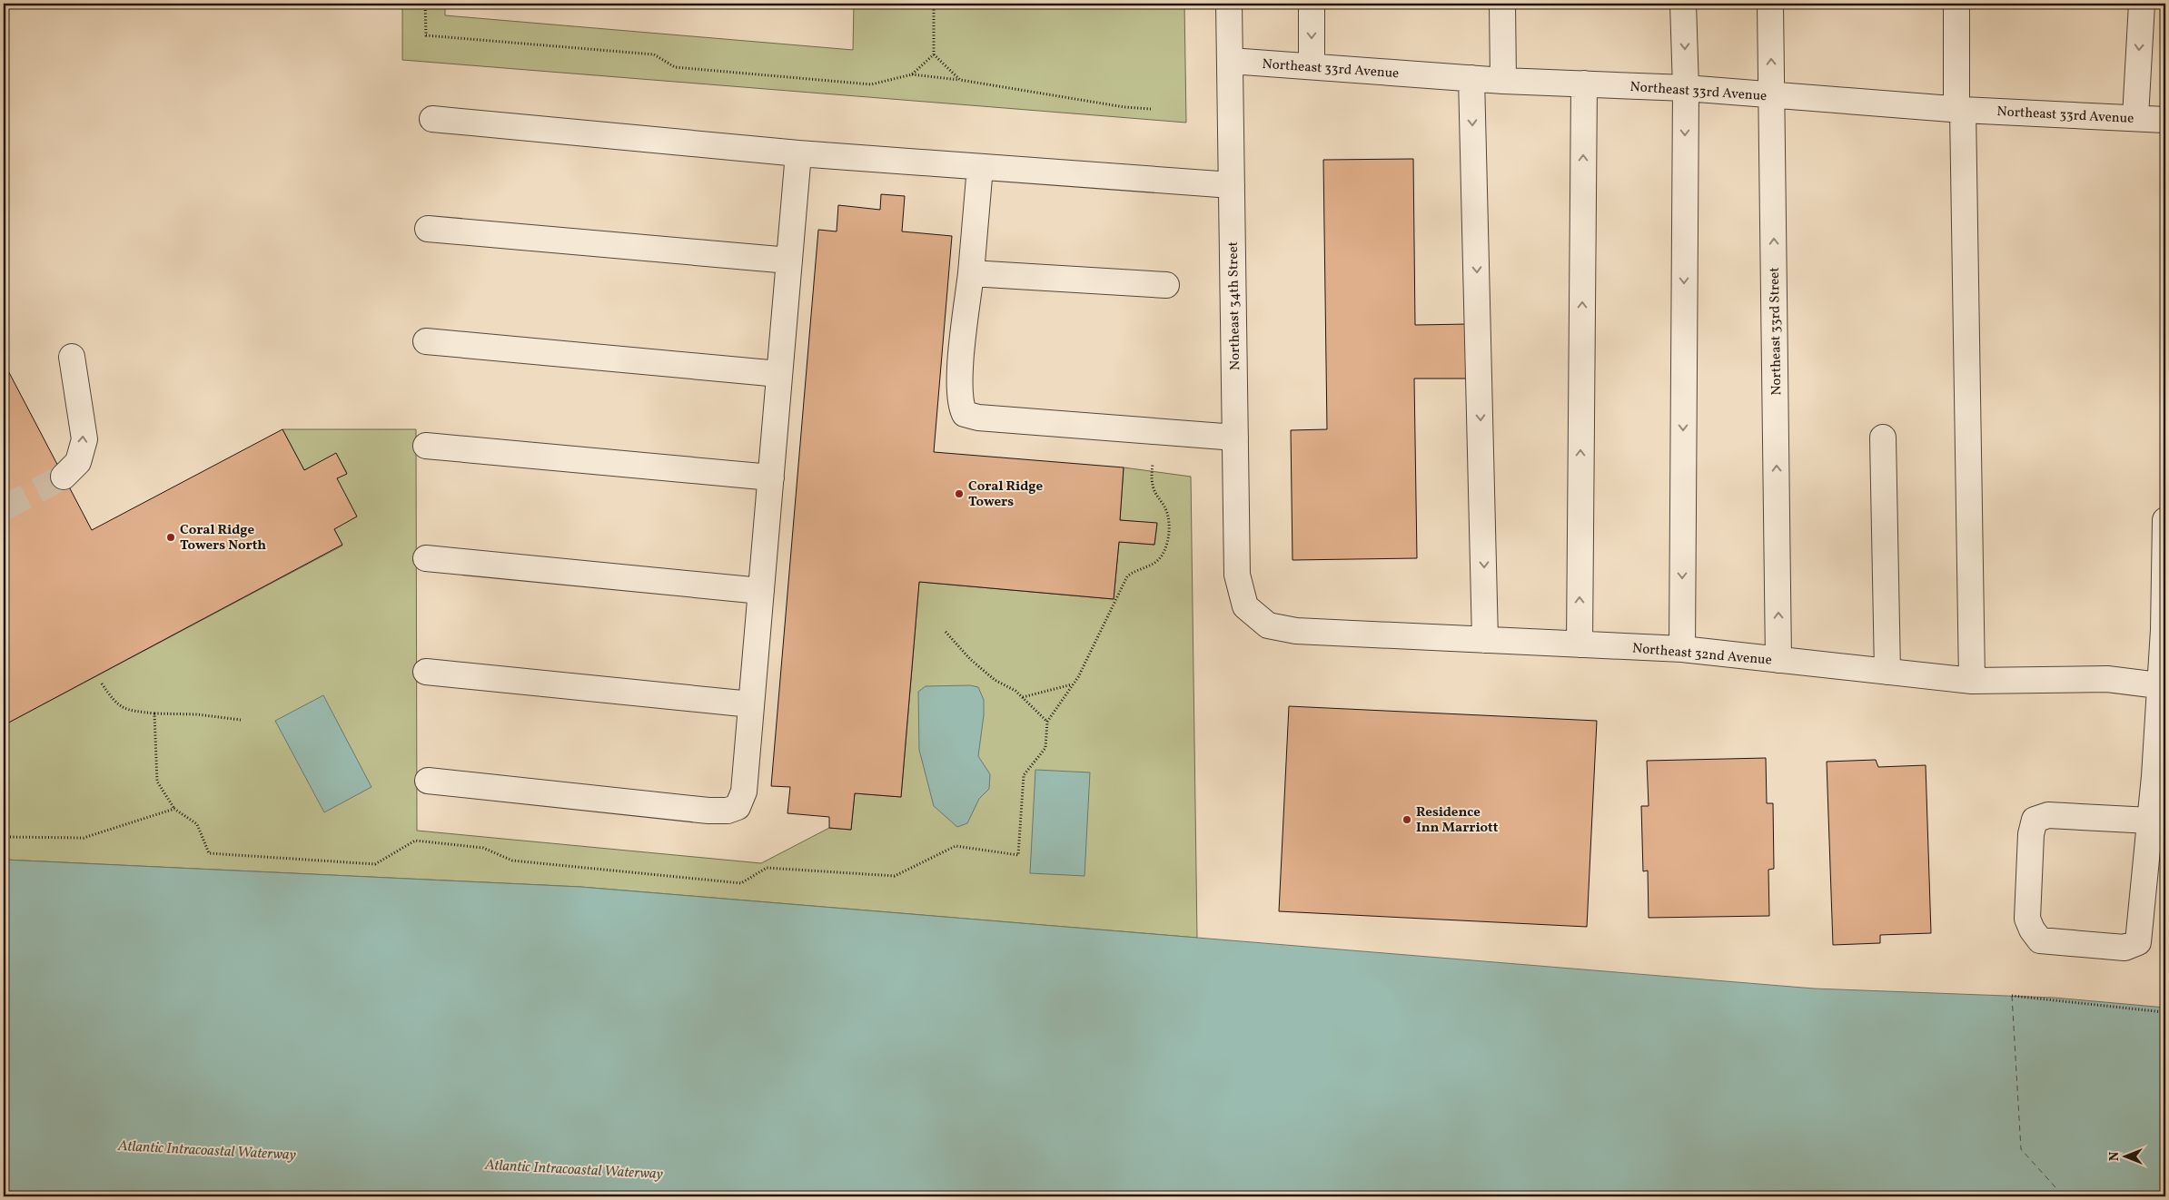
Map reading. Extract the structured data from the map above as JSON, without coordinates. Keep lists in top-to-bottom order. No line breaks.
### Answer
{"streets":{"street":["Northeast 33rd Avenue","Northeast 34th Street","Northeast 33rd Street","Northeast 32nd Avenue"]},"crossings":[["Northeast 33rd Avenue","Northeast 34th Street"],["Northeast 33rd Avenue","Northeast 33rd Street"],["Northeast 34th Street","Northeast 32nd Avenue"],["Northeast 33rd Street","Northeast 32nd Avenue"]],"water":["Atlantic Intracoastal Waterway"],"places":["Coral Ridge Towers","Coral Ridge Towers North","Residence Inn Marriott"],"north":"left"}
